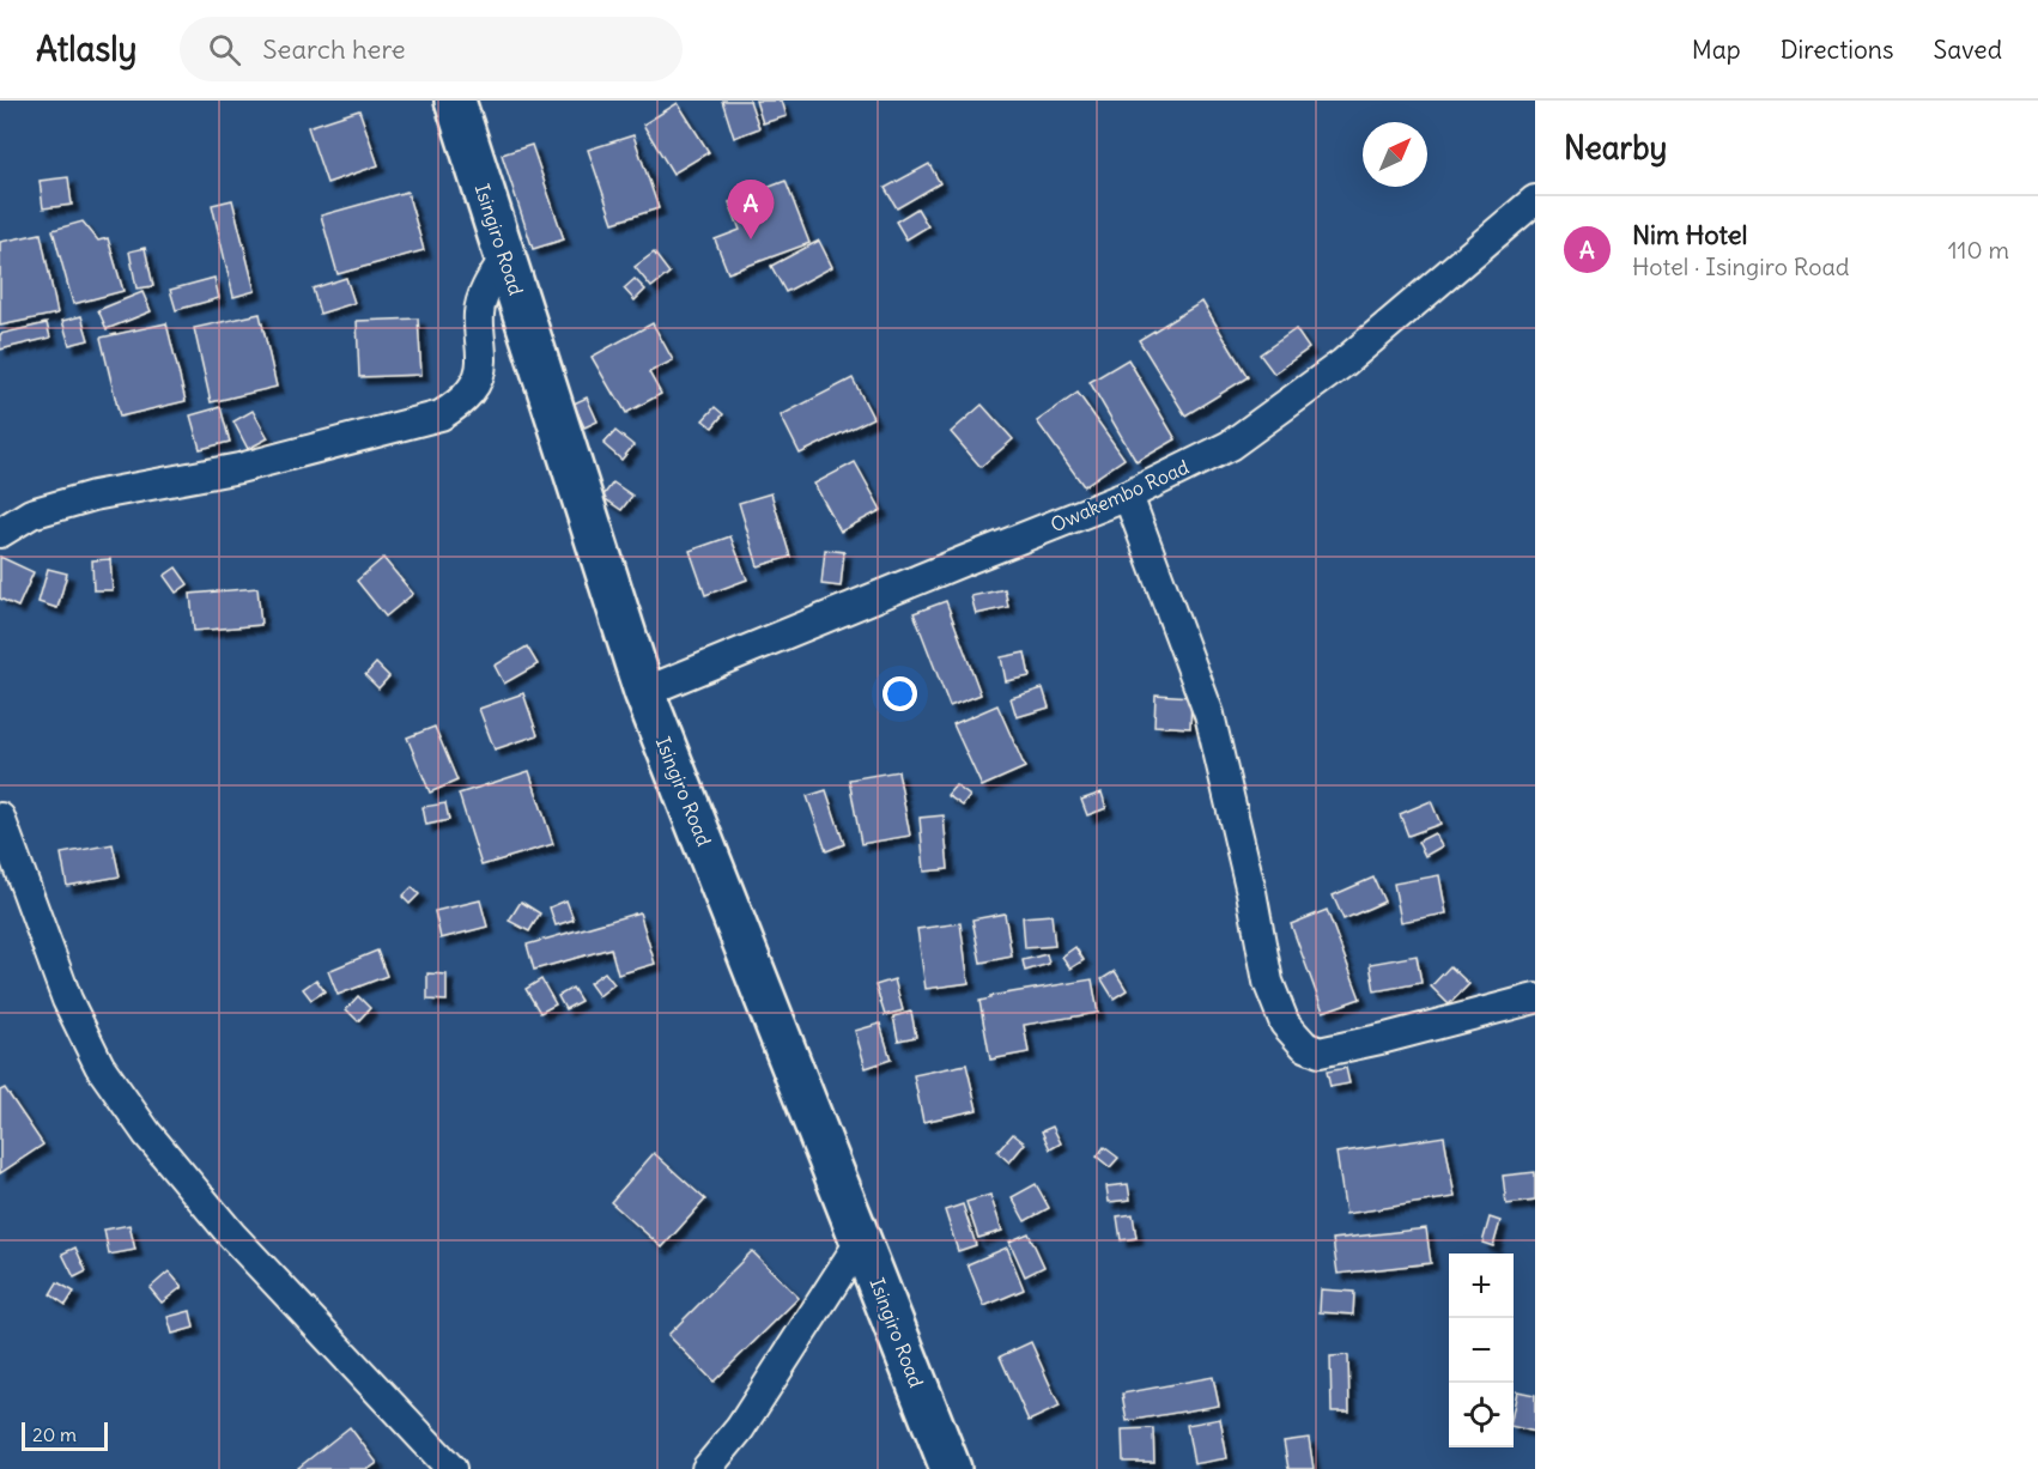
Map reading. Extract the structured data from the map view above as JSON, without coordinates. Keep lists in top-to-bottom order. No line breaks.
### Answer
{"streets":{"main road":["Isingiro Road"],"street":["Owakembo Road"]},"crossings":[["Isingiro Road","Owakembo Road"]],"scale_bar":"20 m","north":"top right","page":{"header":"Atlasly","search":"Search here","nav":["Map","Directions","Saved"],"heading":"Nearby","pins":"A","list":[{"mark":"A","name":"Nim Hotel","note":"Hotel · Isingiro Road","value":"110 m"}],"map_buttons":["+","−"],"scale":"20 m"}}
